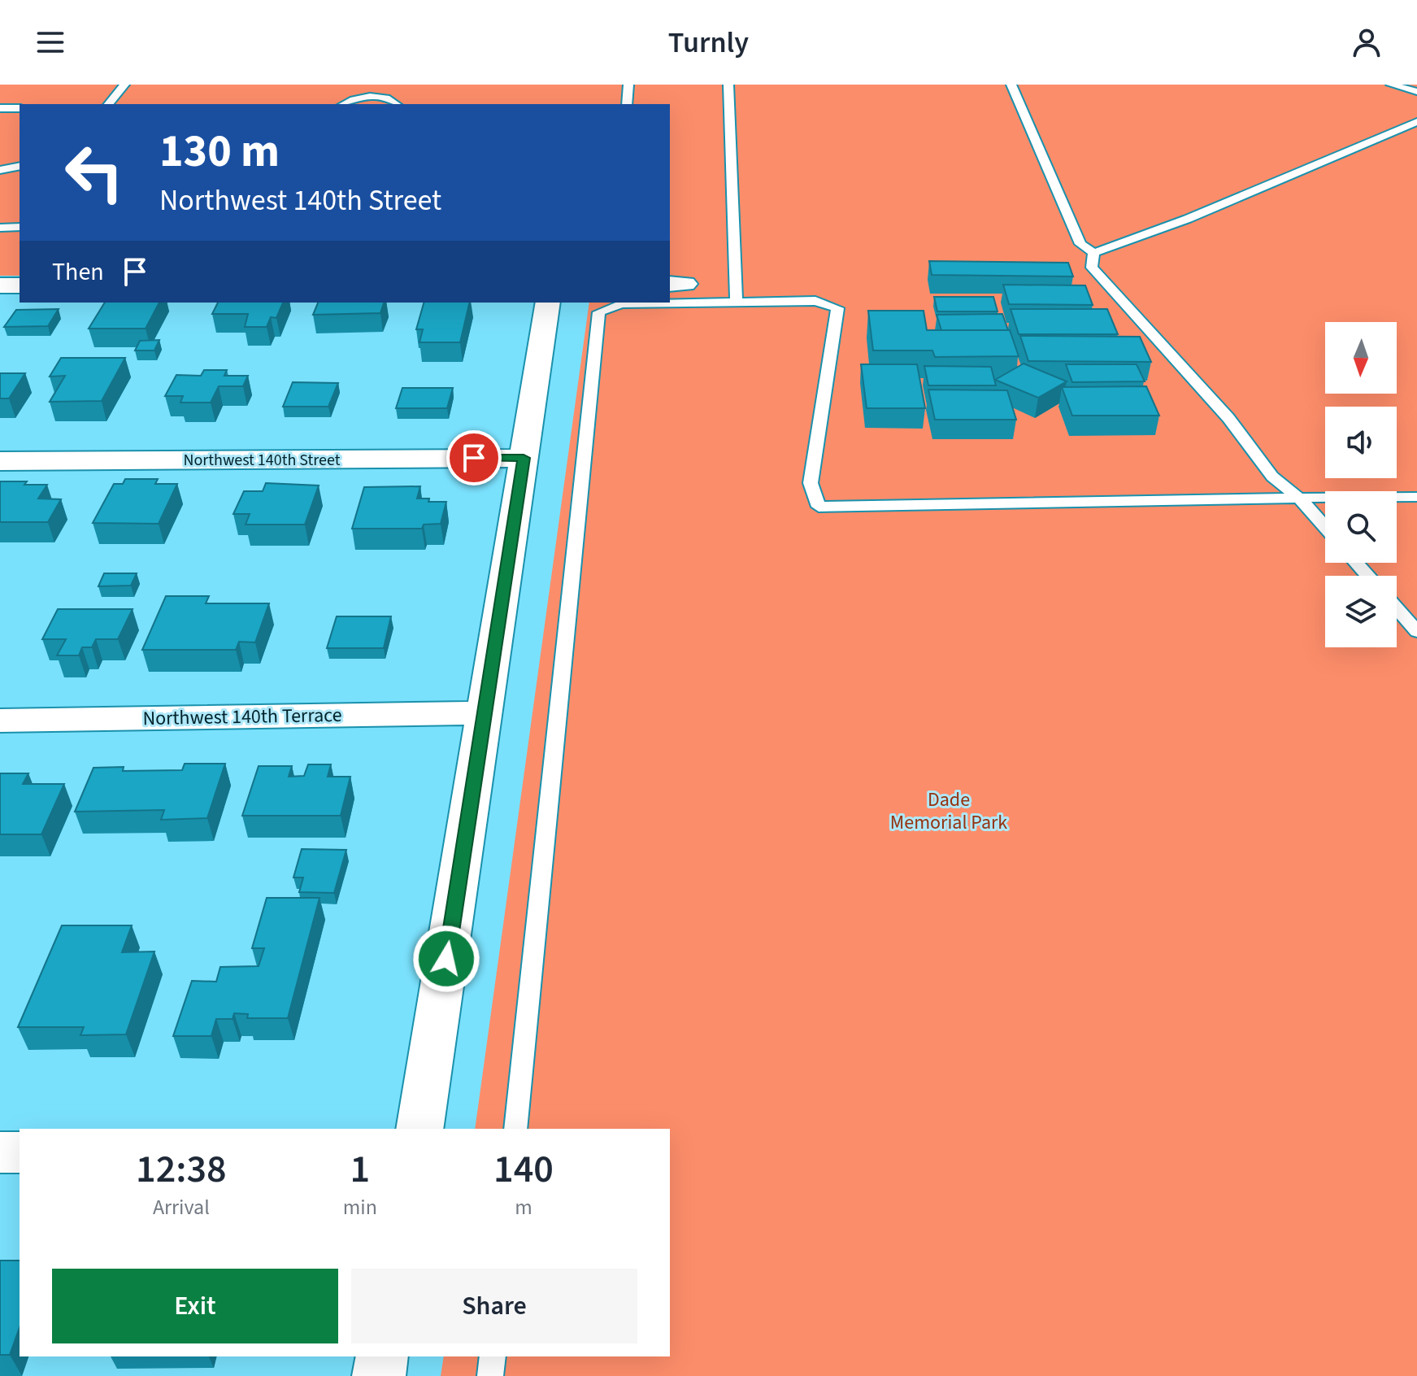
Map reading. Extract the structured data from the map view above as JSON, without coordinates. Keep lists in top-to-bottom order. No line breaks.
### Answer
{"streets":{"street":["Northwest 140th Street","Northwest 140th Terrace"]},"parks":["Dade Memorial Park"],"north":"bottom","page":{"header":"Turnly","turn":["130 m","Northwest 140th Street"],"then":"Then","eta":["12:38","Arrival","1","min","140","m"],"buttons":["Exit","Share"]}}
